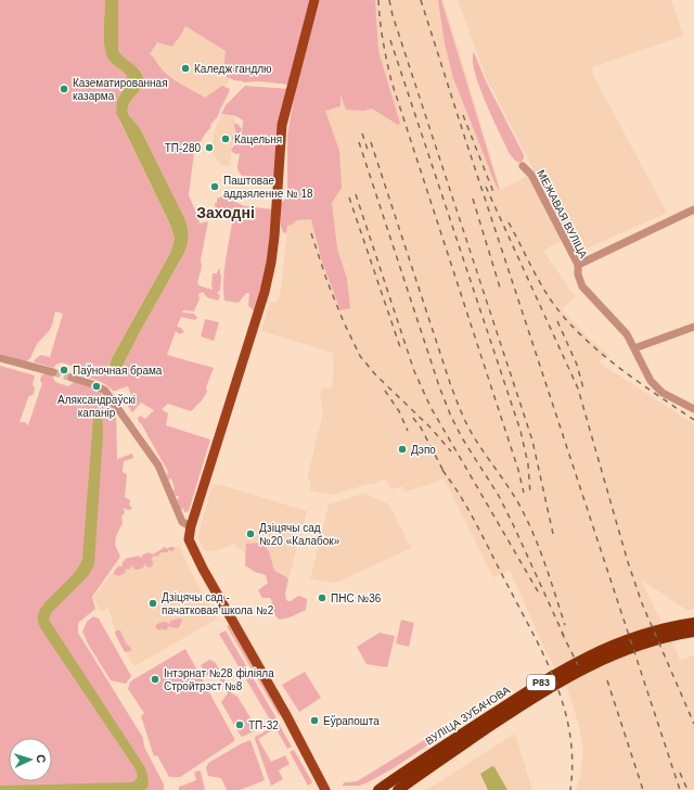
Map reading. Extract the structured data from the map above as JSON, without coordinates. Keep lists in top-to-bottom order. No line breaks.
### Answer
{"streets":{"highway":["Р83","ВУЛІЦА ЗУБАЧОВА"],"street":["МЕЖАВАЯ ВУЛІЦА"]},"districts":["Заходні"],"places":["Каледж гандлю","Казематированная казарма","Кацельня","ТП-280","Паштовае аддзяленне № 18","Паўночная брама","Аляксандраўскі капанір","Дэпо","Дзіцячы сад №20 «Калабок»","ПНС №36","Дзіцячы сад - пачатковая школа №2","Інтэрнат №28 фiлiяла Стройтрэст №8","Еўрапошта","ТП-32"],"north":"right"}
